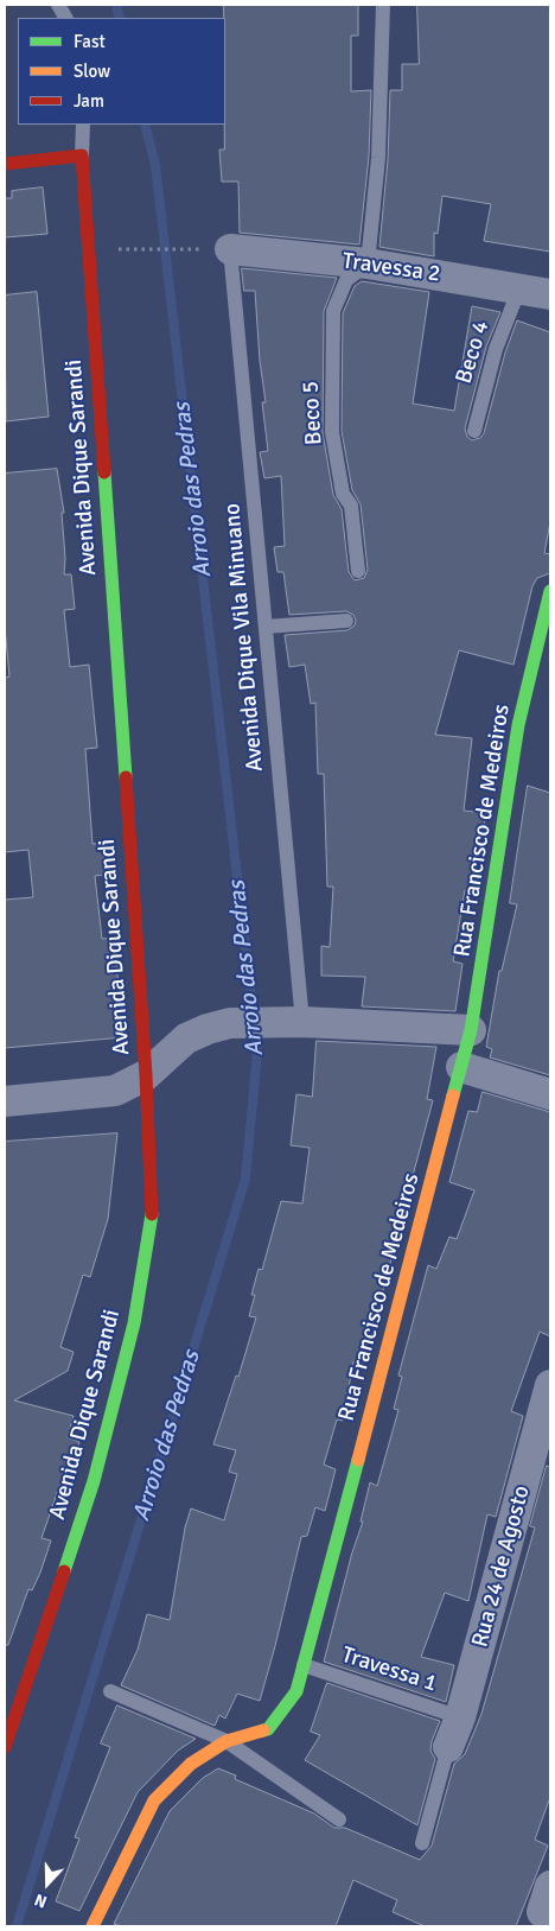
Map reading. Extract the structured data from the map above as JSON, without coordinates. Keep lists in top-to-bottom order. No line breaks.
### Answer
{"streets":{"street":["Travessa 2","Avenida Dique Sarandi","Rua Francisco de Medeiros","Rua 24 de Agosto"],"lane":["Beco 4","Beco 5","Avenida Dique Vila Minuano","Travessa 1"]},"crossings":[["Travessa 2","Beco 4"],["Travessa 2","Beco 5"],["Travessa 2","Avenida Dique Vila Minuano"],["Rua Francisco de Medeiros","Travessa 1"],["Rua 24 de Agosto","Travessa 1"]],"water":["Arroio das Pedras"],"legend":["Fast","Slow","Jam"],"north":"bottom"}
